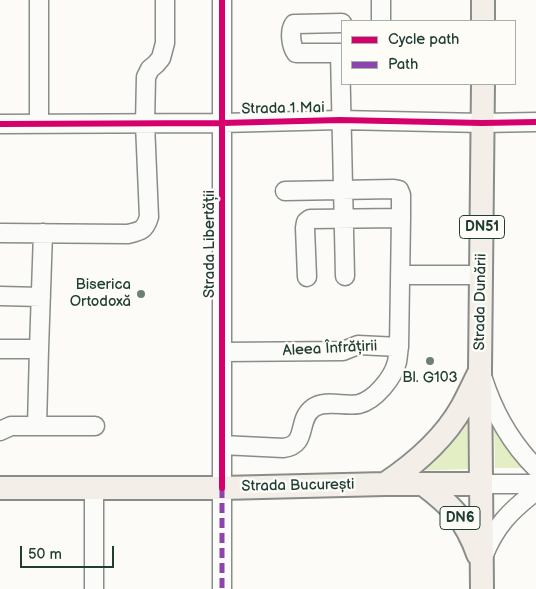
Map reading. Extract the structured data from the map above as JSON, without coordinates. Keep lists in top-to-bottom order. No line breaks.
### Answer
{"streets":{"main road":["DN51","Strada Dunării","Strada București","DN6"],"street":["Strada 1 Mai","Strada Libertății","Aleea Înfrățirii"]},"crossings":[["Strada 1 Mai","Strada Libertății"],["Strada 1 Mai","Strada Dunării"],["DN51","Strada Dunării"],["DN51","Strada București"],["Strada Libertății","Aleea Înfrățirii"],["Strada Libertății","Strada București"],["Strada Dunării","Strada București"],["Strada Dunării","DN6"],["Strada București","DN6"]],"places":["Biserica Ortodoxă","Bl. G103"],"legend":["Cycle path","Path"],"scale_bar":"50 m"}
